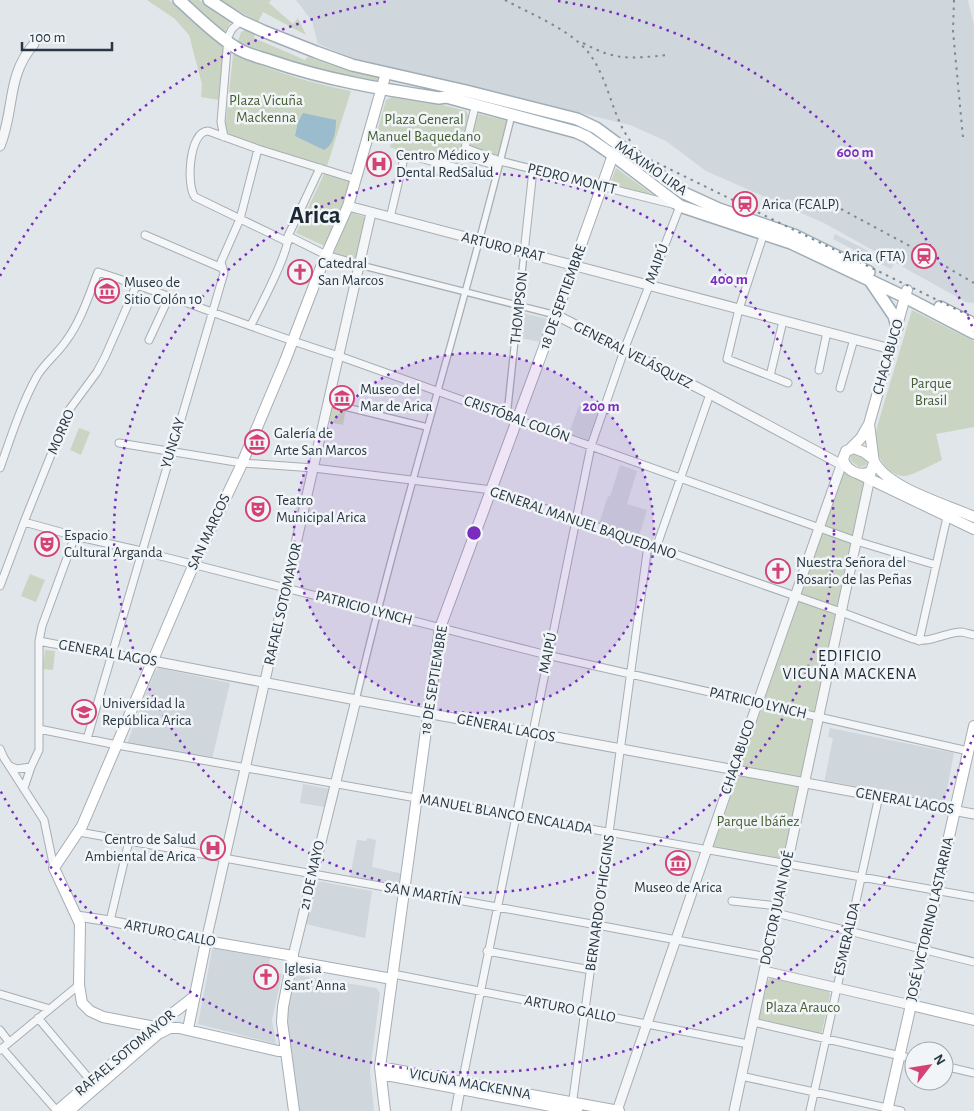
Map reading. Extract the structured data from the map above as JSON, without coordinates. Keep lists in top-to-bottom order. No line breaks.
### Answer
{"streets":{"main road":["MÁXIMO LIRA","18 DE SEPTIEMBRE","CHACABUCO","SAN MARCOS","RAFAEL SOTOMAYOR","21 DE MAYO","JOSÉ VICTORINO LASTARRIA","ARTURO GALLO","VICUÑA MACKENNA"],"street":["PEDRO MONTT","ARTURO PRAT","MAIPÚ","THOMPSON","GENERAL VELÁSQUEZ","CRISTÓBAL COLÓN","MORRO","YUNGAY","GENERAL MANUEL BAQUEDANO","PATRICIO LYNCH","GENERAL LAGOS","MANUEL BLANCO ENCALADA","SAN MARTÍN","BERNARDO O'HIGGINS","DOCTOR JUAN NOÉ","ESMERALDA"]},"crossings":[["MÁXIMO LIRA","PEDRO MONTT"],["MÁXIMO LIRA","MAIPÚ"],["MÁXIMO LIRA","18 DE SEPTIEMBRE"],["MÁXIMO LIRA","CHACABUCO"],["MÁXIMO LIRA","SAN MARCOS"],["PEDRO MONTT","MAIPÚ"],["PEDRO MONTT","18 DE SEPTIEMBRE"],["PEDRO MONTT","THOMPSON"],["ARTURO PRAT","MAIPÚ"],["ARTURO PRAT","18 DE SEPTIEMBRE"],["ARTURO PRAT","THOMPSON"],["ARTURO PRAT","CHACABUCO"],["ARTURO PRAT","SAN MARCOS"],["ARTURO PRAT","RAFAEL SOTOMAYOR"],["MAIPÚ","GENERAL VELÁSQUEZ"],["MAIPÚ","CRISTÓBAL COLÓN"],["MAIPÚ","GENERAL MANUEL BAQUEDANO"],["MAIPÚ","PATRICIO LYNCH"],["MAIPÚ","GENERAL LAGOS"],["MAIPÚ","MANUEL BLANCO ENCALADA"],["MAIPÚ","SAN MARTÍN"],["MAIPÚ","ARTURO GALLO"],["MAIPÚ","VICUÑA MACKENNA"],["18 DE SEPTIEMBRE","GENERAL VELÁSQUEZ"],["18 DE SEPTIEMBRE","CRISTÓBAL COLÓN"],["18 DE SEPTIEMBRE","GENERAL MANUEL BAQUEDANO"],["18 DE SEPTIEMBRE","PATRICIO LYNCH"],["18 DE SEPTIEMBRE","GENERAL LAGOS"],["18 DE SEPTIEMBRE","MANUEL BLANCO ENCALADA"],["18 DE SEPTIEMBRE","SAN MARTÍN"],["18 DE SEPTIEMBRE","ARTURO GALLO"],["18 DE SEPTIEMBRE","VICUÑA MACKENNA"],["THOMPSON","CRISTÓBAL COLÓN"],["GENERAL VELÁSQUEZ","CHACABUCO"],["CHACABUCO","CRISTÓBAL COLÓN"],["CHACABUCO","GENERAL MANUEL BAQUEDANO"],["CHACABUCO","PATRICIO LYNCH"],["CHACABUCO","GENERAL LAGOS"],["CHACABUCO","MANUEL BLANCO ENCALADA"],["CHACABUCO","SAN MARTÍN"],["CHACABUCO","DOCTOR JUAN NOÉ"],["CHACABUCO","ARTURO GALLO"],["CHACABUCO","VICUÑA MACKENNA"],["CRISTÓBAL COLÓN","MORRO"],["CRISTÓBAL COLÓN","YUNGAY"],["CRISTÓBAL COLÓN","SAN MARCOS"],["CRISTÓBAL COLÓN","RAFAEL SOTOMAYOR"],["CRISTÓBAL COLÓN","DOCTOR JUAN NOÉ"],["MORRO","PATRICIO LYNCH"],["YUNGAY","GENERAL MANUEL BAQUEDANO"],["YUNGAY","PATRICIO LYNCH"],["YUNGAY","GENERAL LAGOS"],["YUNGAY","MANUEL BLANCO ENCALADA"],["GENERAL MANUEL BAQUEDANO","SAN MARCOS"],["GENERAL MANUEL BAQUEDANO","RAFAEL SOTOMAYOR"],["GENERAL MANUEL BAQUEDANO","BERNARDO O'HIGGINS"],["GENERAL MANUEL BAQUEDANO","DOCTOR JUAN NOÉ"],["SAN MARCOS","PATRICIO LYNCH"],["SAN MARCOS","GENERAL LAGOS"],["SAN MARCOS","MANUEL BLANCO ENCALADA"],["SAN MARCOS","SAN MARTÍN"],["RAFAEL SOTOMAYOR","PATRICIO LYNCH"],["RAFAEL SOTOMAYOR","GENERAL LAGOS"],["RAFAEL SOTOMAYOR","MANUEL BLANCO ENCALADA"],["RAFAEL SOTOMAYOR","SAN MARTÍN"],["RAFAEL SOTOMAYOR","ARTURO GALLO"],["PATRICIO LYNCH","BERNARDO O'HIGGINS"],["PATRICIO LYNCH","DOCTOR JUAN NOÉ"],["PATRICIO LYNCH","JOSÉ VICTORINO LASTARRIA"],["GENERAL LAGOS","21 DE MAYO"],["GENERAL LAGOS","BERNARDO O'HIGGINS"],["GENERAL LAGOS","DOCTOR JUAN NOÉ"],["GENERAL LAGOS","JOSÉ VICTORINO LASTARRIA"],["GENERAL LAGOS","ESMERALDA"],["MANUEL BLANCO ENCALADA","21 DE MAYO"],["MANUEL BLANCO ENCALADA","BERNARDO O'HIGGINS"],["MANUEL BLANCO ENCALADA","DOCTOR JUAN NOÉ"],["MANUEL BLANCO ENCALADA","JOSÉ VICTORINO LASTARRIA"],["MANUEL BLANCO ENCALADA","ESMERALDA"],["21 DE MAYO","SAN MARTÍN"],["21 DE MAYO","ARTURO GALLO"],["SAN MARTÍN","BERNARDO O'HIGGINS"],["SAN MARTÍN","DOCTOR JUAN NOÉ"],["BERNARDO O'HIGGINS","ARTURO GALLO"],["BERNARDO O'HIGGINS","VICUÑA MACKENNA"],["DOCTOR JUAN NOÉ","ARTURO GALLO"]],"districts":["Arica","EDIFICIO VICUÑA MACKENA"],"parks":["Plaza Vicuña Mackenna","Plaza General Manuel Baquedano","Parque Brasil","Parque Ibáñez","Plaza Arauco"],"places":{"hospital":["Centro Médico y Dental RedSalud","Centro de Salud Ambiental de Arica"],"station":["Arica (FCALP)","Arica (FTA)"],"church":["Catedral San Marcos","Nuestra Señora del Rosario de las Peñas","Iglesia Sant' Anna"],"museum":["Museo de Sitio Colón 10","Museo del Mar de Arica","Galería de Arte San Marcos","Museo de Arica"],"theatre":["Teatro Municipal Arica","Espacio Cultural Arganda"],"school or university":["Universidad la República Arica"]},"scale_bar":"100 m","north":"top right","rings":["600 m","400 m","200 m"]}
